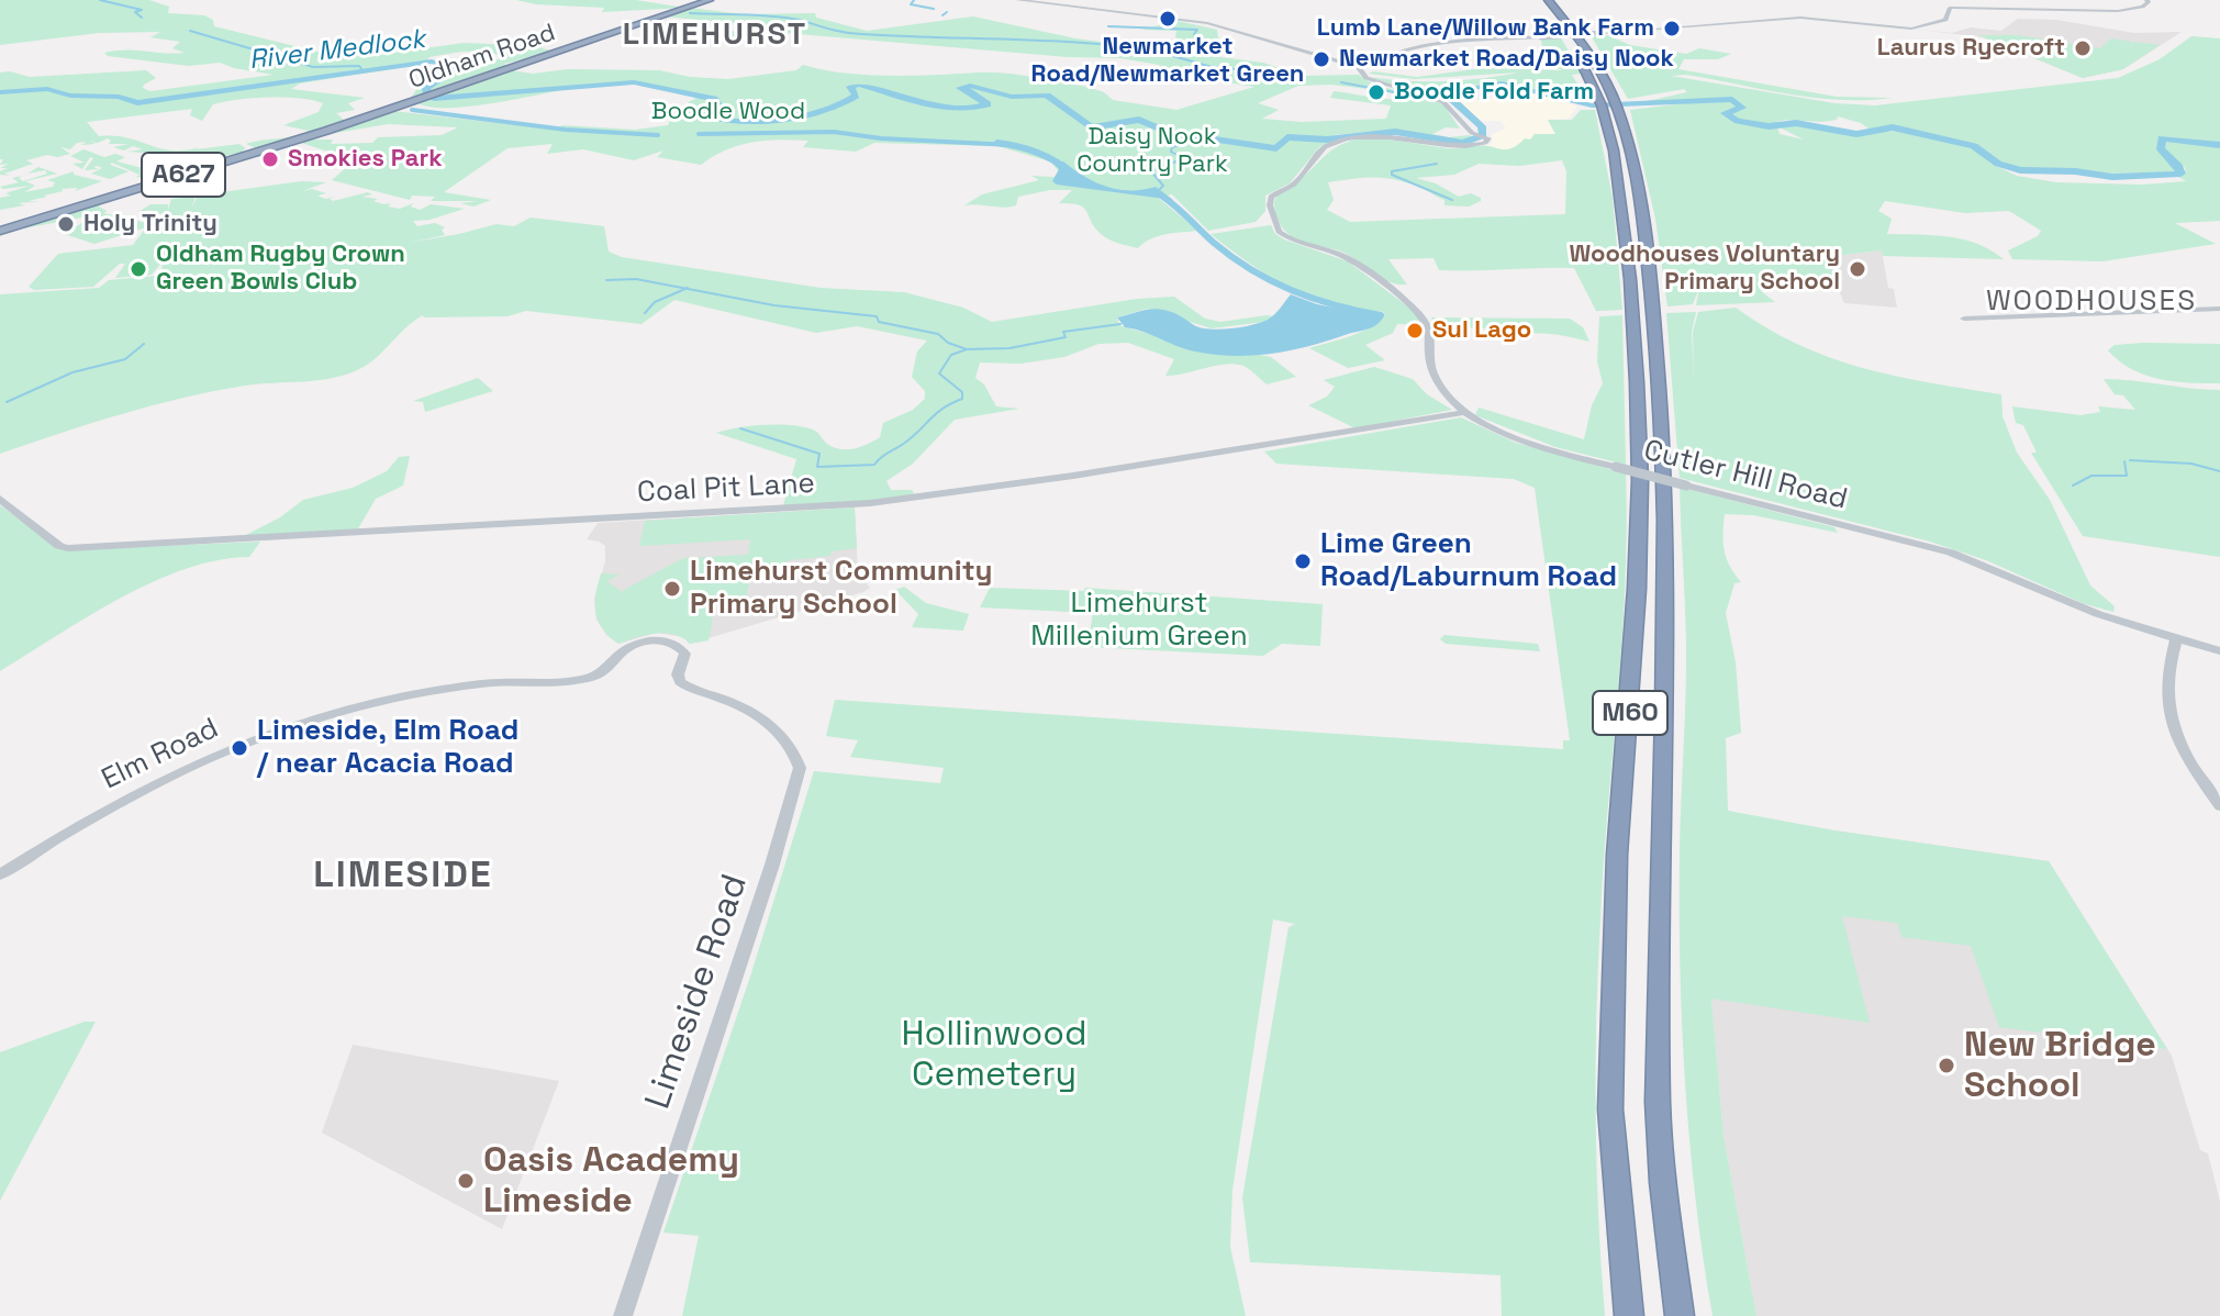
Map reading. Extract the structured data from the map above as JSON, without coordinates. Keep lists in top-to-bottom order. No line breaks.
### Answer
{"streets":{"highway":["Oldham Road","A627","M60"],"street":["Cutler Hill Road","Coal Pit Lane","Elm Road","Limeside Road"]},"crossings":[["Cutler Hill Road","Coal Pit Lane"],["Elm Road","Limeside Road"]],"districts":["LIMEHURST","WOODHOUSES","LIMESIDE"],"water":["River Medlock"],"parks":["Boodle Wood","Daisy Nook Country Park","Limehurst Millenium Green","Hollinwood Cemetery"],"places":["Newmarket Road/Newmarket Green","Lumb Lane/Willow Bank Farm","Laurus Ryecroft","Newmarket Road/Daisy Nook","Boodle Fold Farm","Smokies Park","Holy Trinity","Oldham Rugby Crown Green Bowls Club","Woodhouses Voluntary Primary School","Sul Lago","Lime Green Road/Laburnum Road","Limehurst Community Primary School","Limeside, Elm Road / near Acacia Road","New Bridge School","Oasis Academy Limeside"]}
